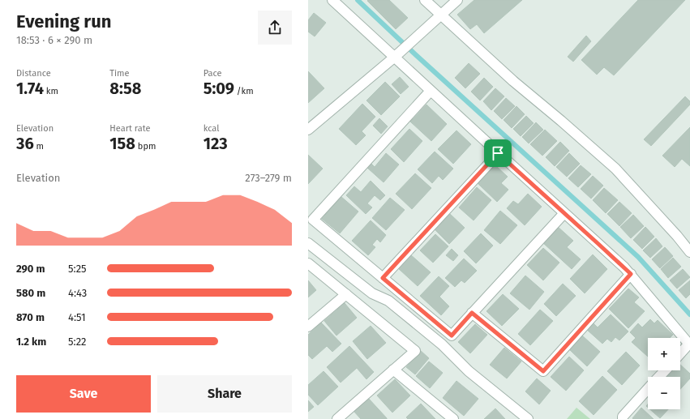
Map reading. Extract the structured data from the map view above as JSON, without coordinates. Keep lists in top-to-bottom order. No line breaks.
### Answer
{"page":{"heading":["Evening run","18:53 · 6 × 290 m"],"stats":[["Distance","1.74 km"],["Time","8:58"],["Pace","5:09 /km"],["Elevation","36 m"],["Heart rate","158 bpm"],["kcal","123"]],"chart":["Elevation","273–279 m"],"list":[{"name":"290 m","note":"5:25"},{"name":"580 m","note":"4:43"},{"name":"870 m","note":"4:51"},{"name":"1.2 km","note":"5:22"}],"map_buttons":["+","−"],"buttons":["Save","Share"]}}
